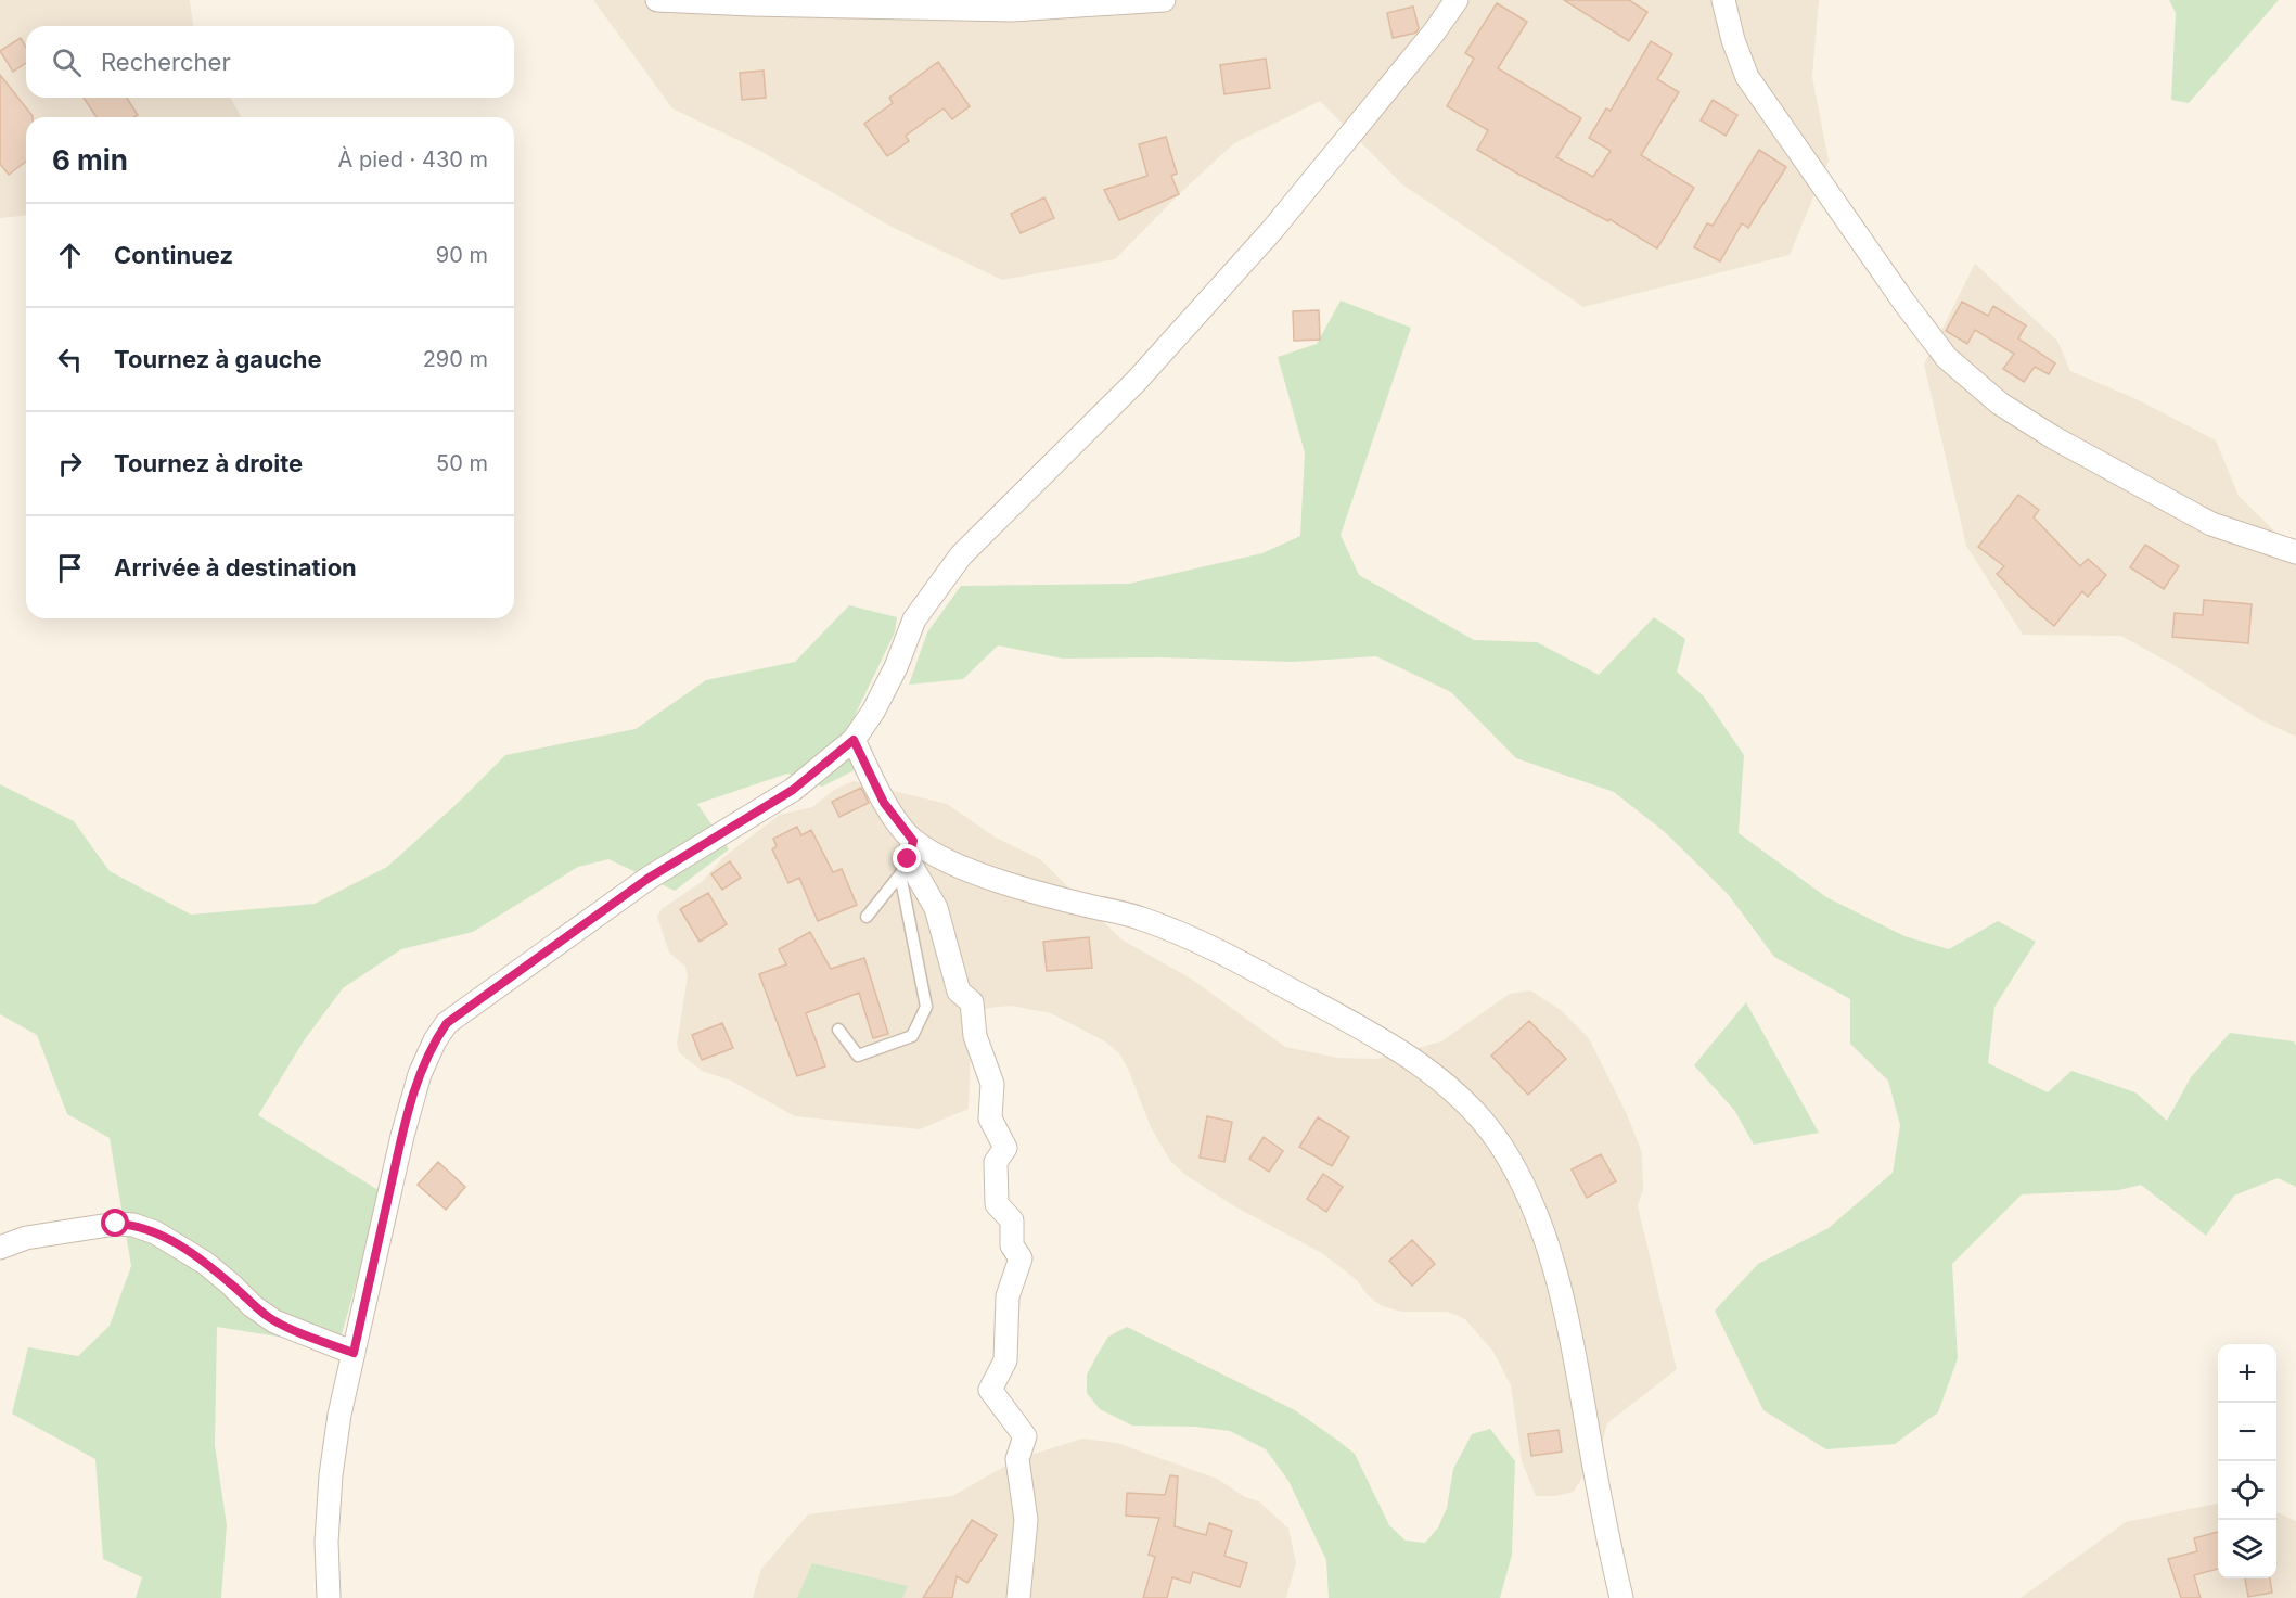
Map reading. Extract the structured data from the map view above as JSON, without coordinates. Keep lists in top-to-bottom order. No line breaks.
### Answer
{"page":{"search":"Rechercher","heading":["6 min","À pied · 430 m"],"list":[["Continuez","90 m"],["Tournez à gauche","290 m"],["Tournez à droite","50 m"],"Arrivée à destination"],"map_buttons":["+","−"]}}
